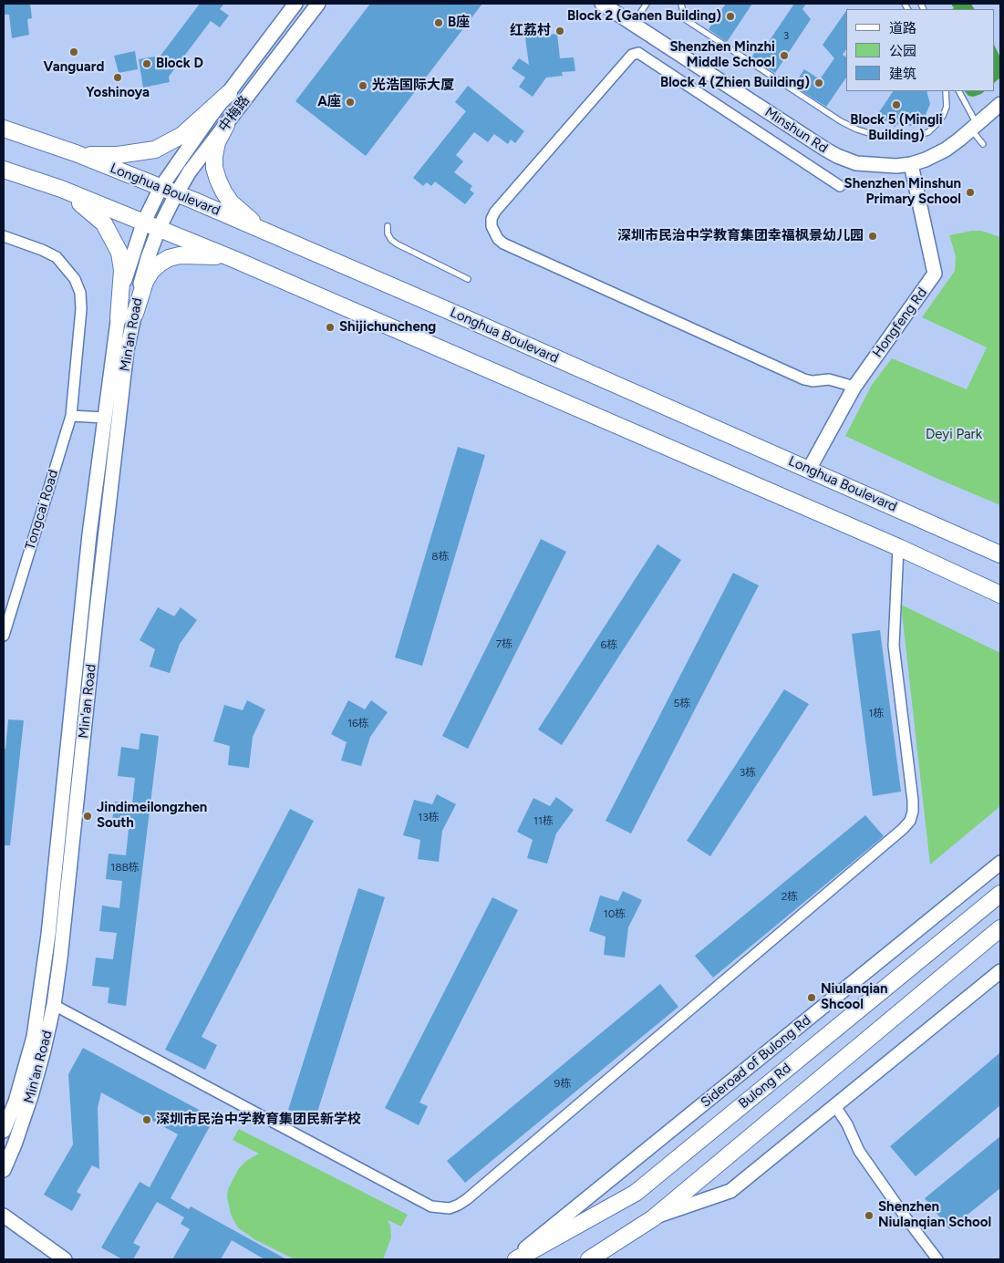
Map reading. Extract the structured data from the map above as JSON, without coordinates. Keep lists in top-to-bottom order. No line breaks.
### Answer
{"streets":{"main road":["中梅路","Minshun Rd","Longhua Boulevard","Hongfeng Rd","Min'an Road","Sideroad of Bulong Rd","Bulong Rd"],"street":["Tongcai Road"]},"crossings":[["中梅路","Longhua Boulevard"],["中梅路","Min'an Road"],["Minshun Rd","Hongfeng Rd"],["Longhua Boulevard","Hongfeng Rd"]],"parks":["Deyi Park"],"places":["Block 2 (Ganen Building)","B座","红荔村","Vanguard","Shenzhen Minzhi Middle School","Block D","Yoshinoya","Block 4 (Zhien Building)","光浩国际大厦","A座","Block 5 (Mingli Building)","Shenzhen Minshun Primary School","深圳市民治中学教育集团幸福枫景幼儿园","Shijichuncheng","Jindimeilongzhen South","Niulanqian Shcool","深圳市民治中学教育集团民新学校","Shenzhen Niulanqian School"],"house_numbers":["3","8栋","7栋","6栋","5栋","1栋","16栋","3栋","13栋","11栋","18B栋","2栋","10栋","9栋"],"legend":["道路","公园","建筑"]}
